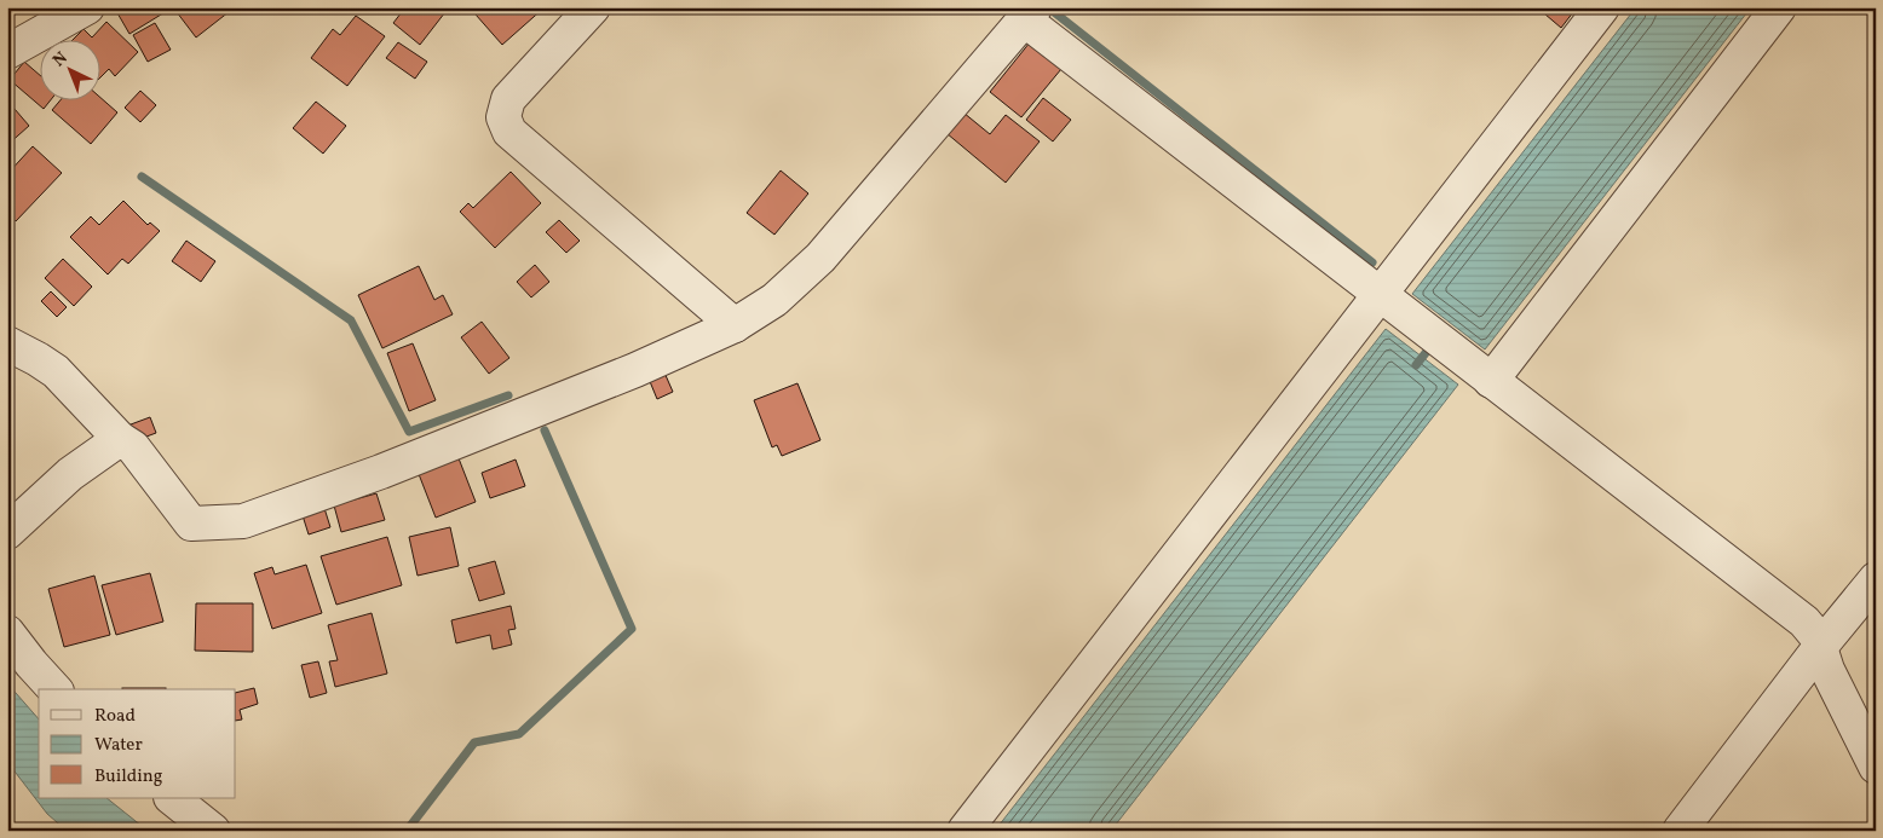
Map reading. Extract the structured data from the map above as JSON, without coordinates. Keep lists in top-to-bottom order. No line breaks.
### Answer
{"legend":["Road","Water","Building"],"north":"top left"}
